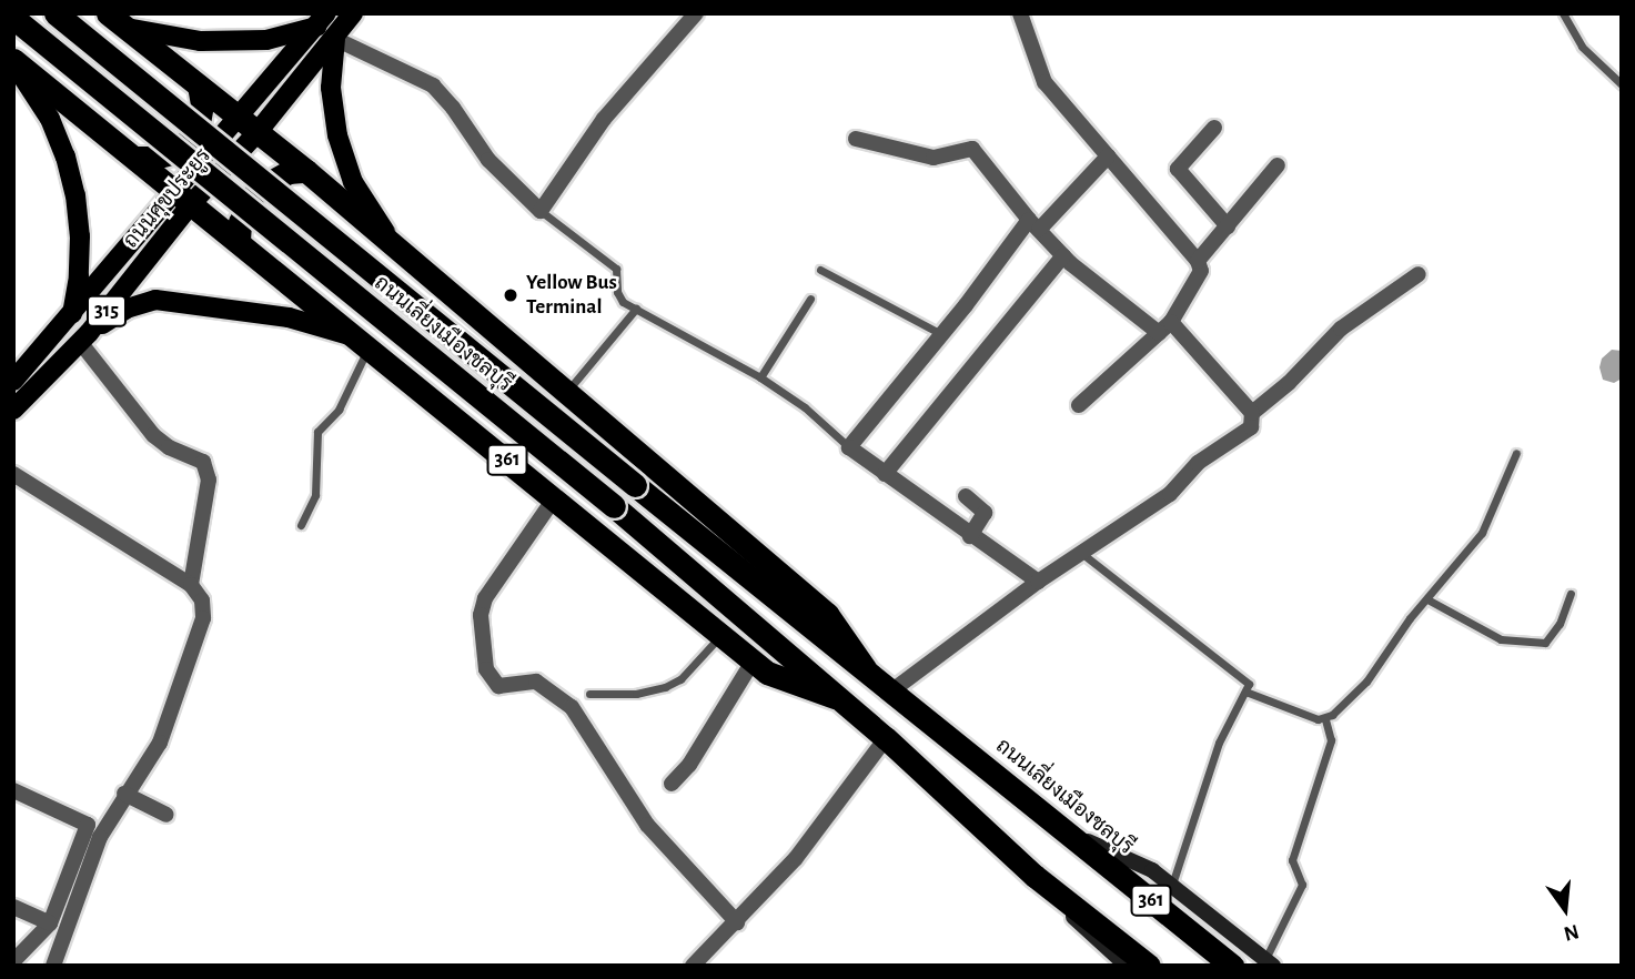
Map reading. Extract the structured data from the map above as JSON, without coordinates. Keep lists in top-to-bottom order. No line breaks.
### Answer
{"streets":{"highway":["ถนนเลี่ยงเมืองชลบุรี","361"],"main road":["ถนนศุขประยูร","315"]},"crossings":[["ถนนศุขประยูร","ถนนเลี่ยงเมืองชลบุรี"],["ถนนเลี่ยงเมืองชลบุรี","361"]],"places":["Yellow Bus Terminal"],"north":"bottom"}
